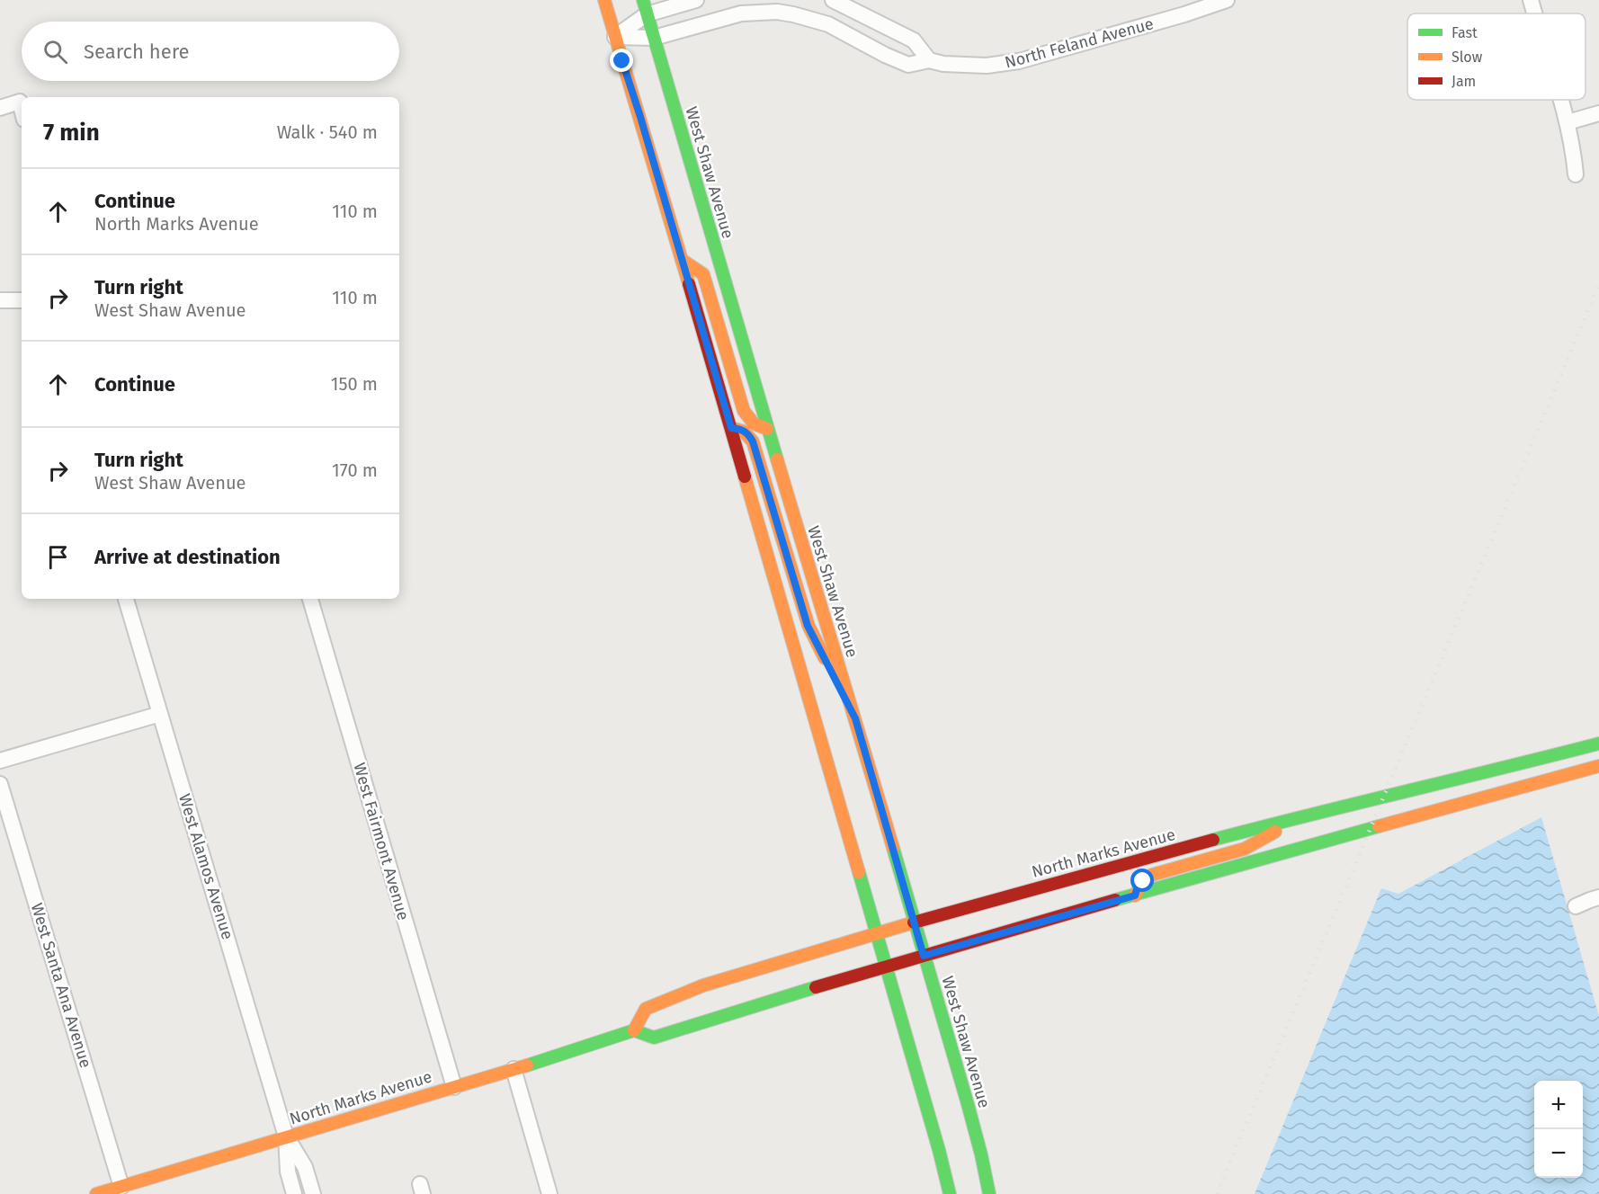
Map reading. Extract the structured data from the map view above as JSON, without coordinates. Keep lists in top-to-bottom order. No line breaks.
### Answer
{"streets":{"main road":["West Shaw Avenue","North Marks Avenue"],"street":["North Feland Avenue","West Fairmont Avenue","West Alamos Avenue","West Santa Ana Avenue"]},"crossings":[["North Feland Avenue","West Shaw Avenue"],["West Shaw Avenue","North Marks Avenue"],["West Fairmont Avenue","North Marks Avenue"],["North Marks Avenue","West Alamos Avenue"],["North Marks Avenue","West Santa Ana Avenue"]],"legend":["Fast","Slow","Jam"],"page":{"search":"Search here","heading":["7 min","Walk · 540 m"],"list":[["Continue","North Marks Avenue","110 m"],["Turn right","West Shaw Avenue","110 m"],["Continue","150 m"],["Turn right","West Shaw Avenue","170 m"],"Arrive at destination"],"map_buttons":["+","−"]}}
